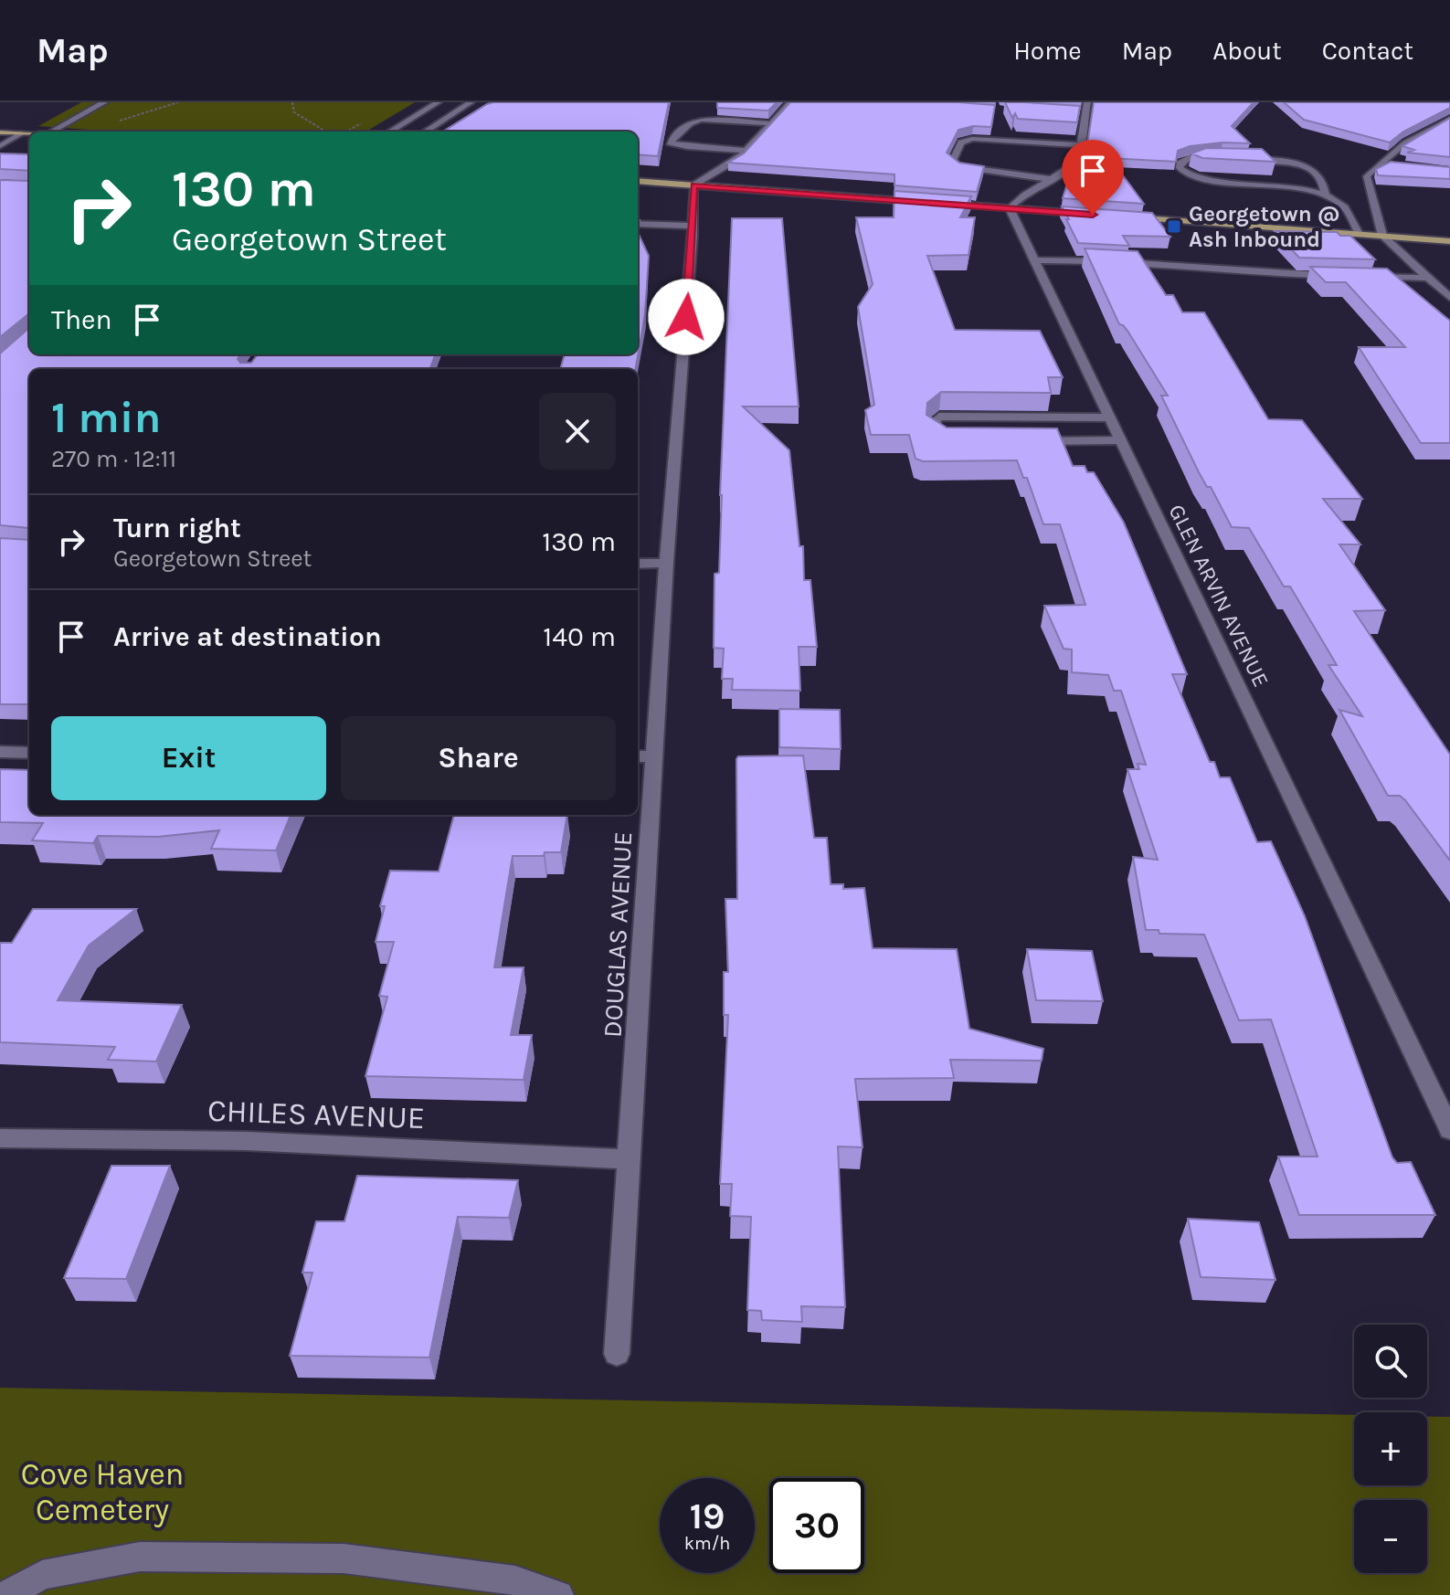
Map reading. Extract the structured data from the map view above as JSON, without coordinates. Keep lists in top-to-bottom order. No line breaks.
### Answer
{"streets":{"street":["GLEN ARVIN AVENUE","DOUGLAS AVENUE","CHILES AVENUE"]},"crossings":[["DOUGLAS AVENUE","CHILES AVENUE"]],"parks":["Cove Haven Cemetery"],"places":{"transit":["Georgetown @ Ash Inbound"]},"page":{"header":"Map","nav":["Home","Map","About","Contact"],"turn":["130 m","Georgetown Street"],"then":"Then","heading":["1 min","270 m · 12:11"],"list":[{"name":"Turn right","note":"Georgetown Street","value":"130 m"},{"name":"Arrive at destination","value":"140 m"}],"buttons":["Exit","Share"],"map_buttons":["+","−"],"speed":"19 km/h","limit":"30"}}
